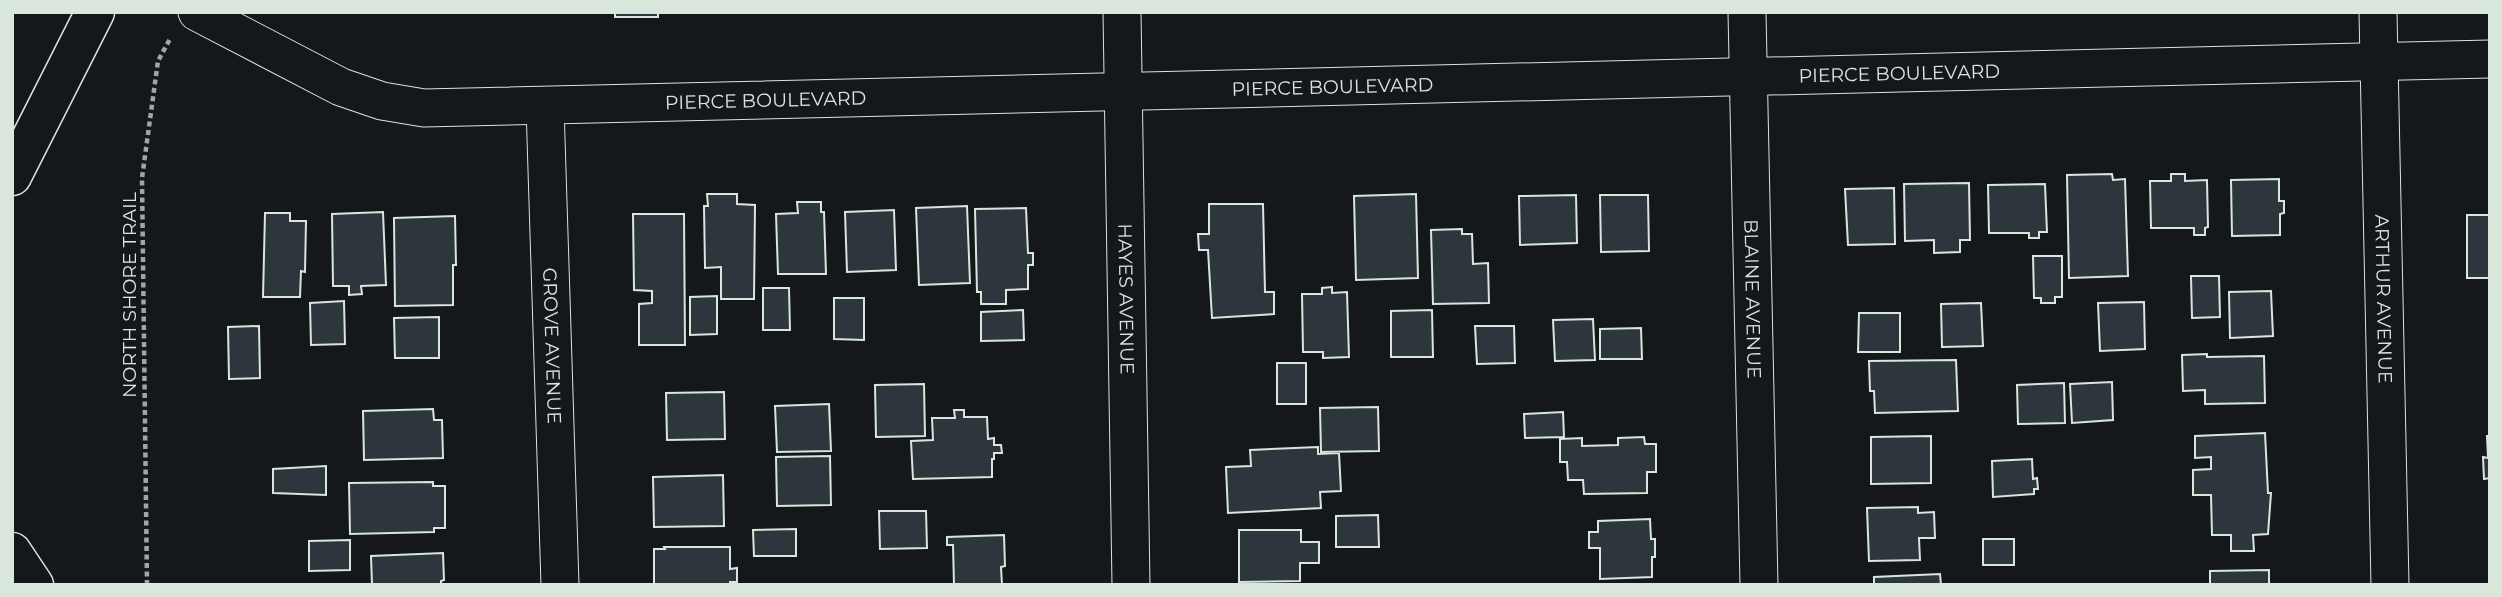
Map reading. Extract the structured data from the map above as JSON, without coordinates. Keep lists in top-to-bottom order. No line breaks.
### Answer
{"streets":{"street":["PIERCE BOULEVARD","BLAINE AVENUE","ARTHUR AVENUE","HAYES AVENUE","GROVE AVENUE"],"path":["NORTH SHORE TRAIL"]},"crossings":[["PIERCE BOULEVARD","NORTH SHORE TRAIL"],["PIERCE BOULEVARD","BLAINE AVENUE"],["PIERCE BOULEVARD","ARTHUR AVENUE"],["PIERCE BOULEVARD","HAYES AVENUE"],["PIERCE BOULEVARD","GROVE AVENUE"]]}
